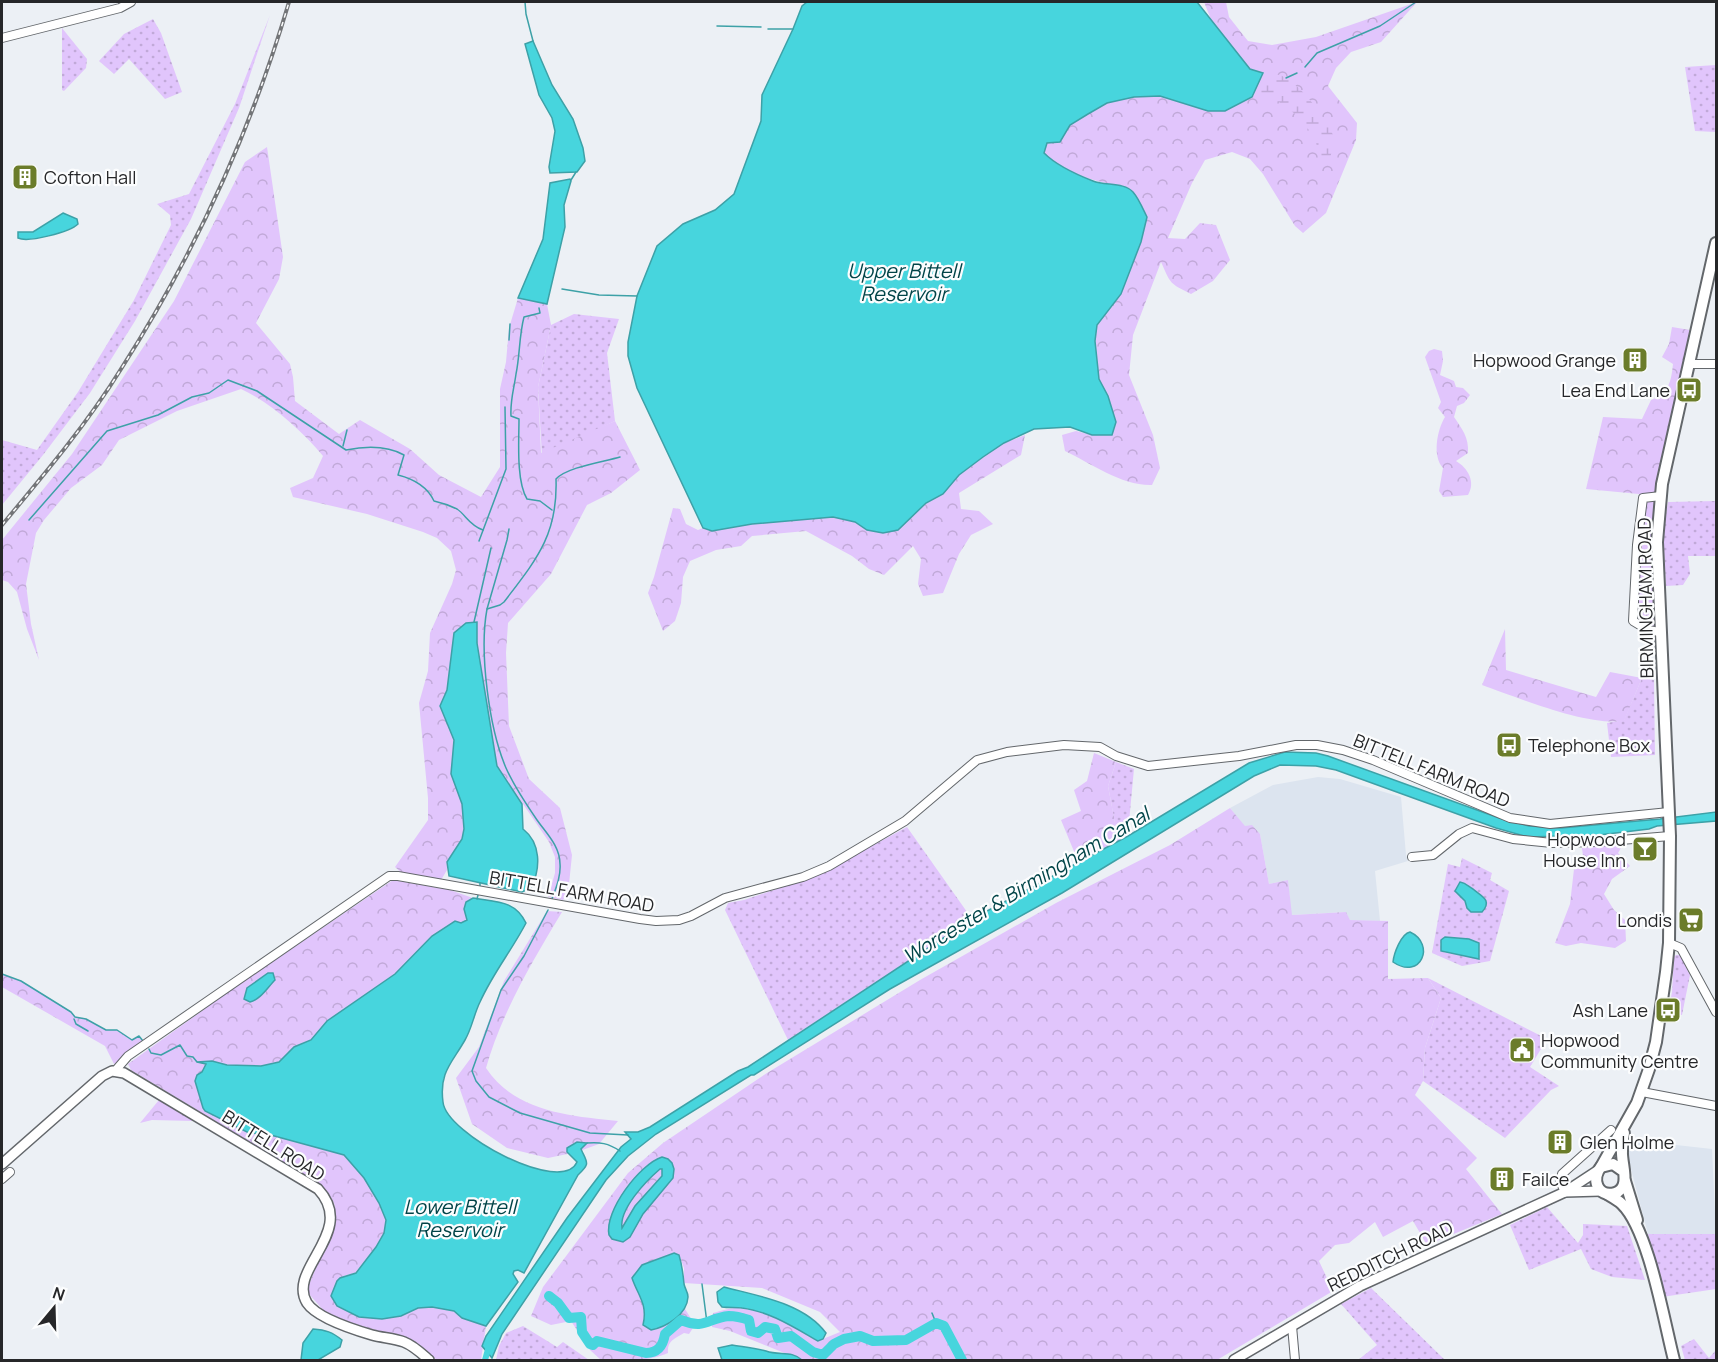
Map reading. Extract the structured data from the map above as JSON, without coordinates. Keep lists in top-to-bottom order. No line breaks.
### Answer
{"streets":{"highway":["BIRMINGHAM ROAD","REDDITCH ROAD"],"main road":["BITTELL ROAD"],"street":["BITTELL FARM ROAD"]},"crossings":[["BIRMINGHAM ROAD","BITTELL FARM ROAD"],["BIRMINGHAM ROAD","REDDITCH ROAD"],["BITTELL FARM ROAD","BITTELL ROAD"],["BITTELL FARM ROAD","REDDITCH ROAD"]],"water":["Upper Bittell Reservoir","Worcester & Birmingham Canal","Lower Bittell Reservoir"],"places":{"building":["Cofton Hall","Hopwood Grange","Glen Holme","Failce"],"bus stop":["Lea End Lane","Telephone Box","Ash Lane"],"bar":["Hopwood House Inn"],"supermarket":["Londis"],"public building":["Hopwood Community Centre"]},"north":"top"}
